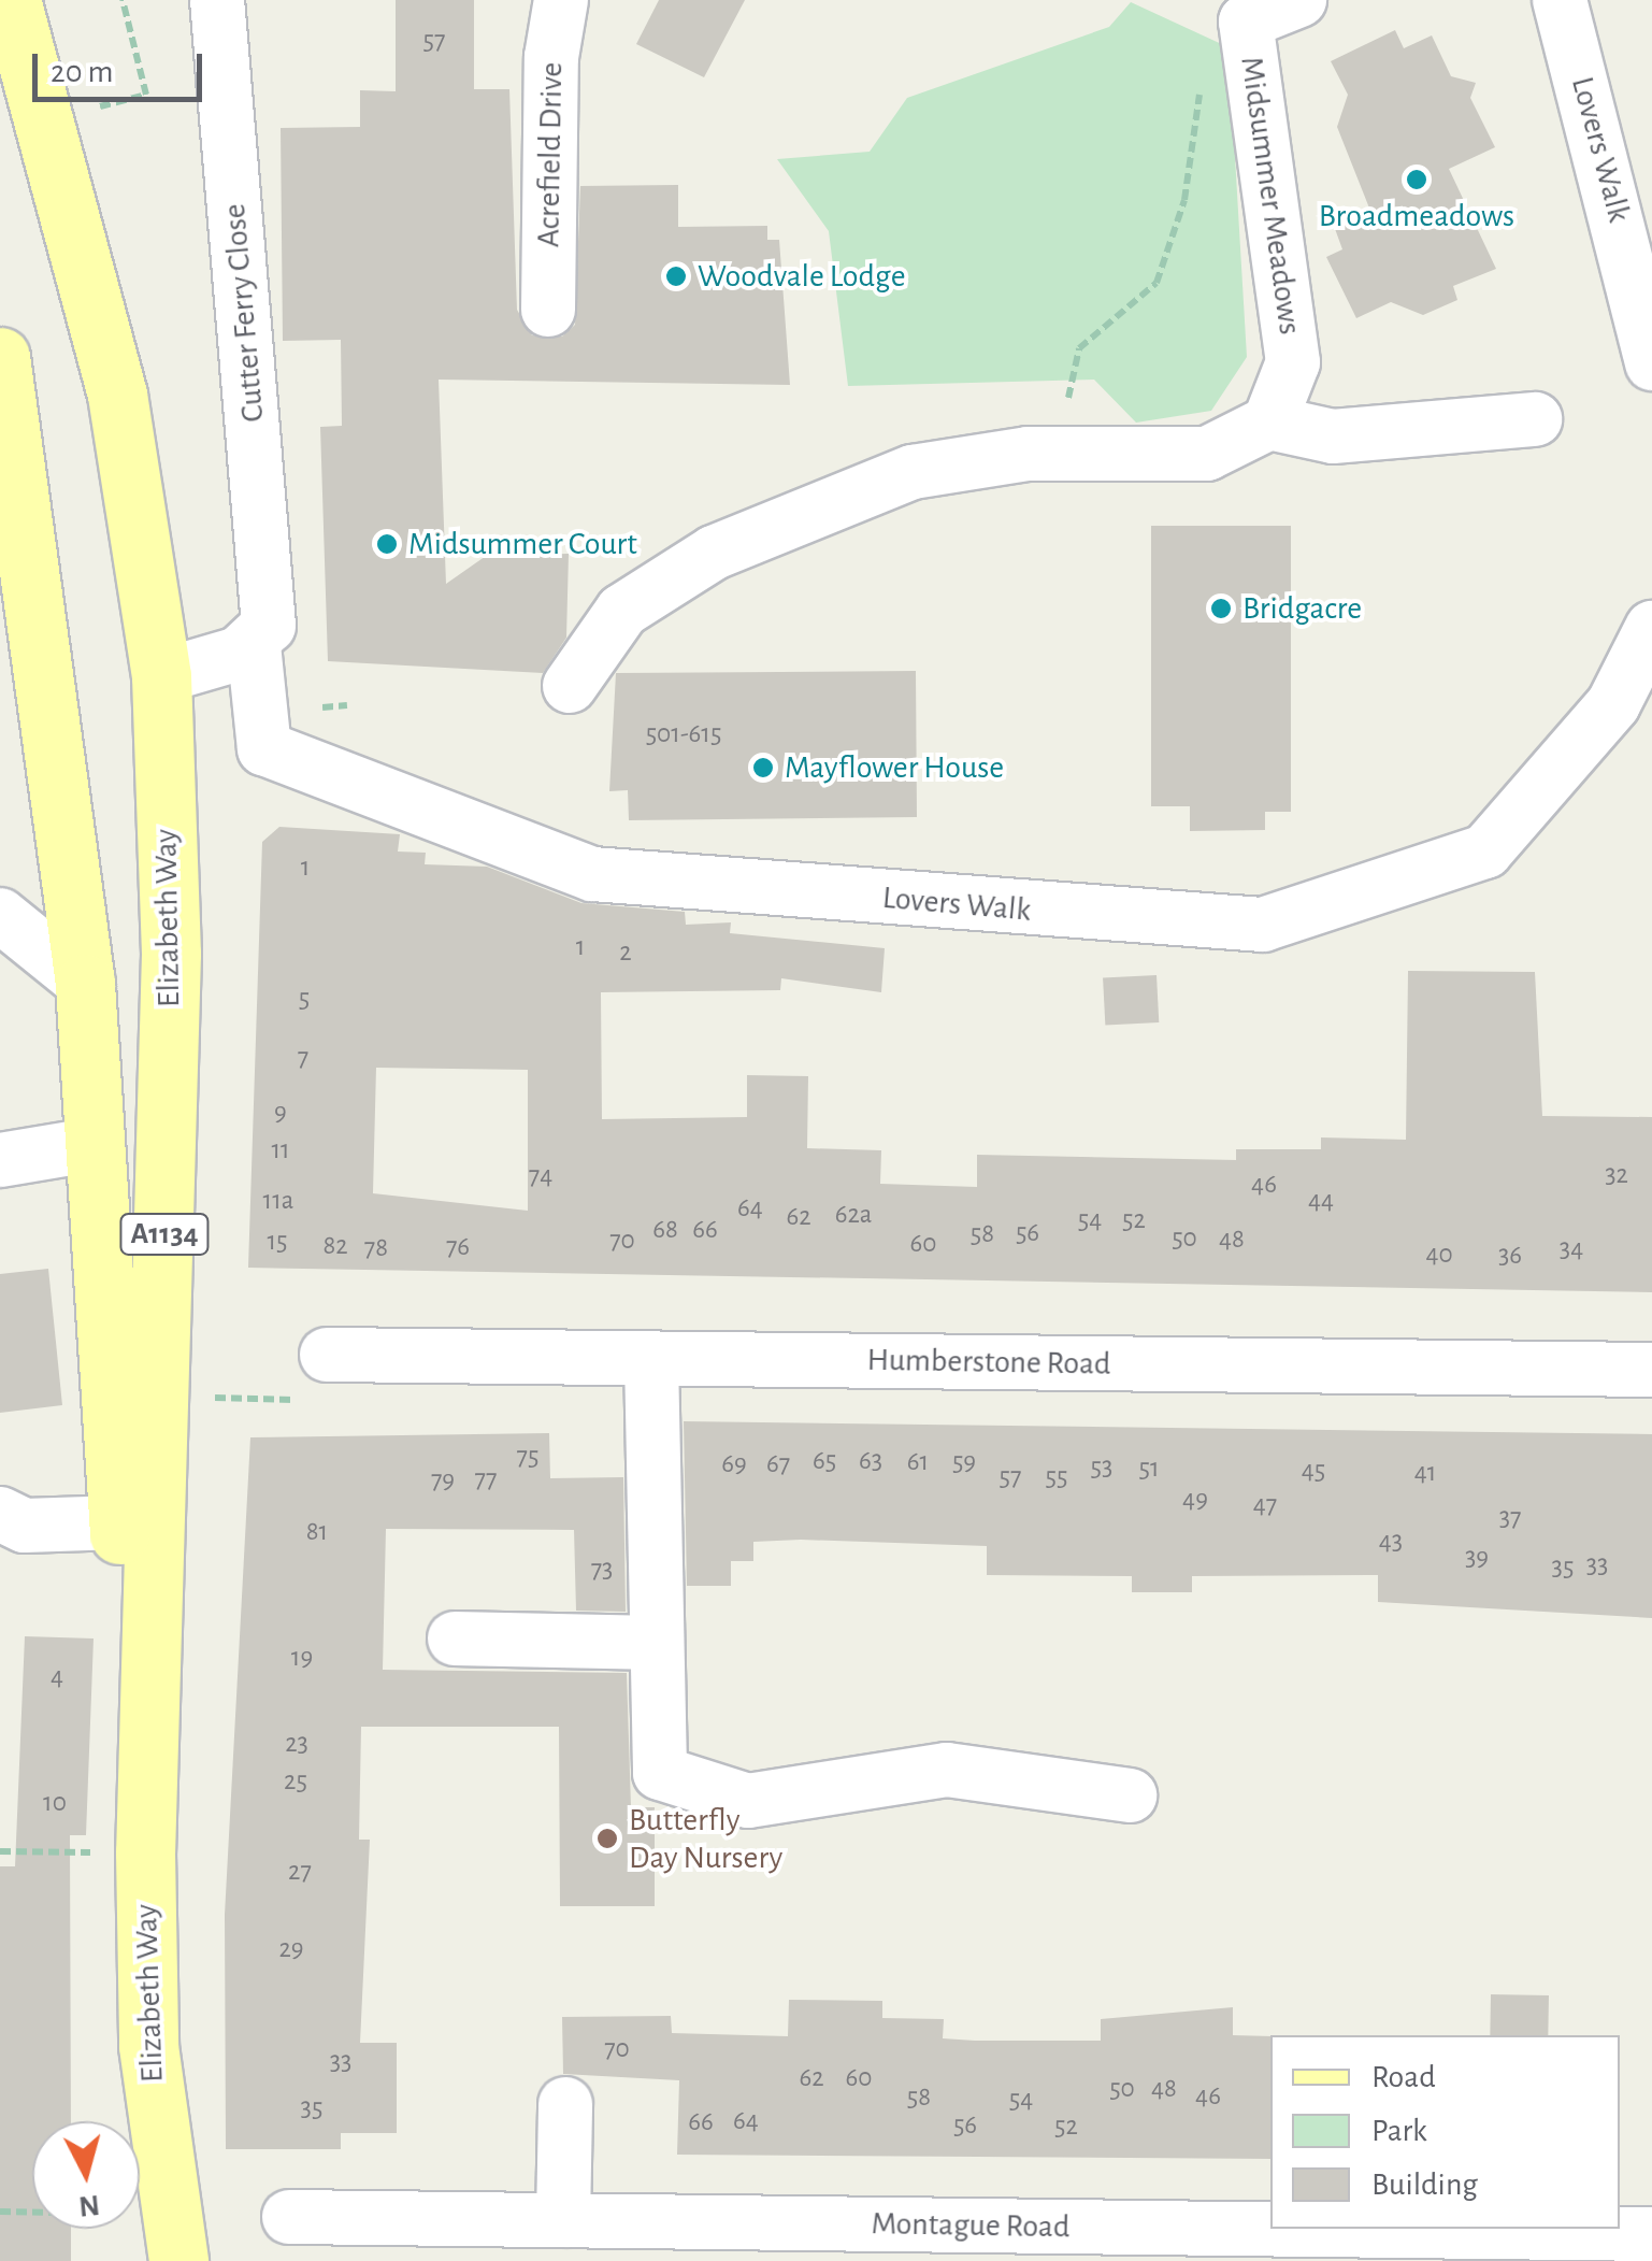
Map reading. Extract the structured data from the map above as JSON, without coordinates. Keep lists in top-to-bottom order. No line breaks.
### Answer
{"streets":{"main road":["Elizabeth Way","A1134"],"street":["Lovers Walk","Acrefield Drive","Midsummer Meadows","Cutter Ferry Close","Humberstone Road","Montague Road"]},"crossings":[["Lovers Walk","Cutter Ferry Close"]],"places":["Broadmeadows","Woodvale Lodge","Midsummer Court","Bridgacre","Mayflower House","Butterfly Day Nursery"],"house_numbers":["57","501-615","1","1","2","5","7","9","11","32","74","46","11a","44","64","62a","62","54","52","68","66","56","58","50","48","70","15","60","82","76","78","34","40","36","75","65","63","61","59","69","67","53","51","45","41","57","55","77","79","49","47","37","81","43","39","33","35","73","19","4","23","25","10","27","29","70","33","62","60","50","48","46","58","54","35","64","66","56","52"],"legend":["Road","Park","Building"],"scale_bar":"20 m","north":"bottom"}
